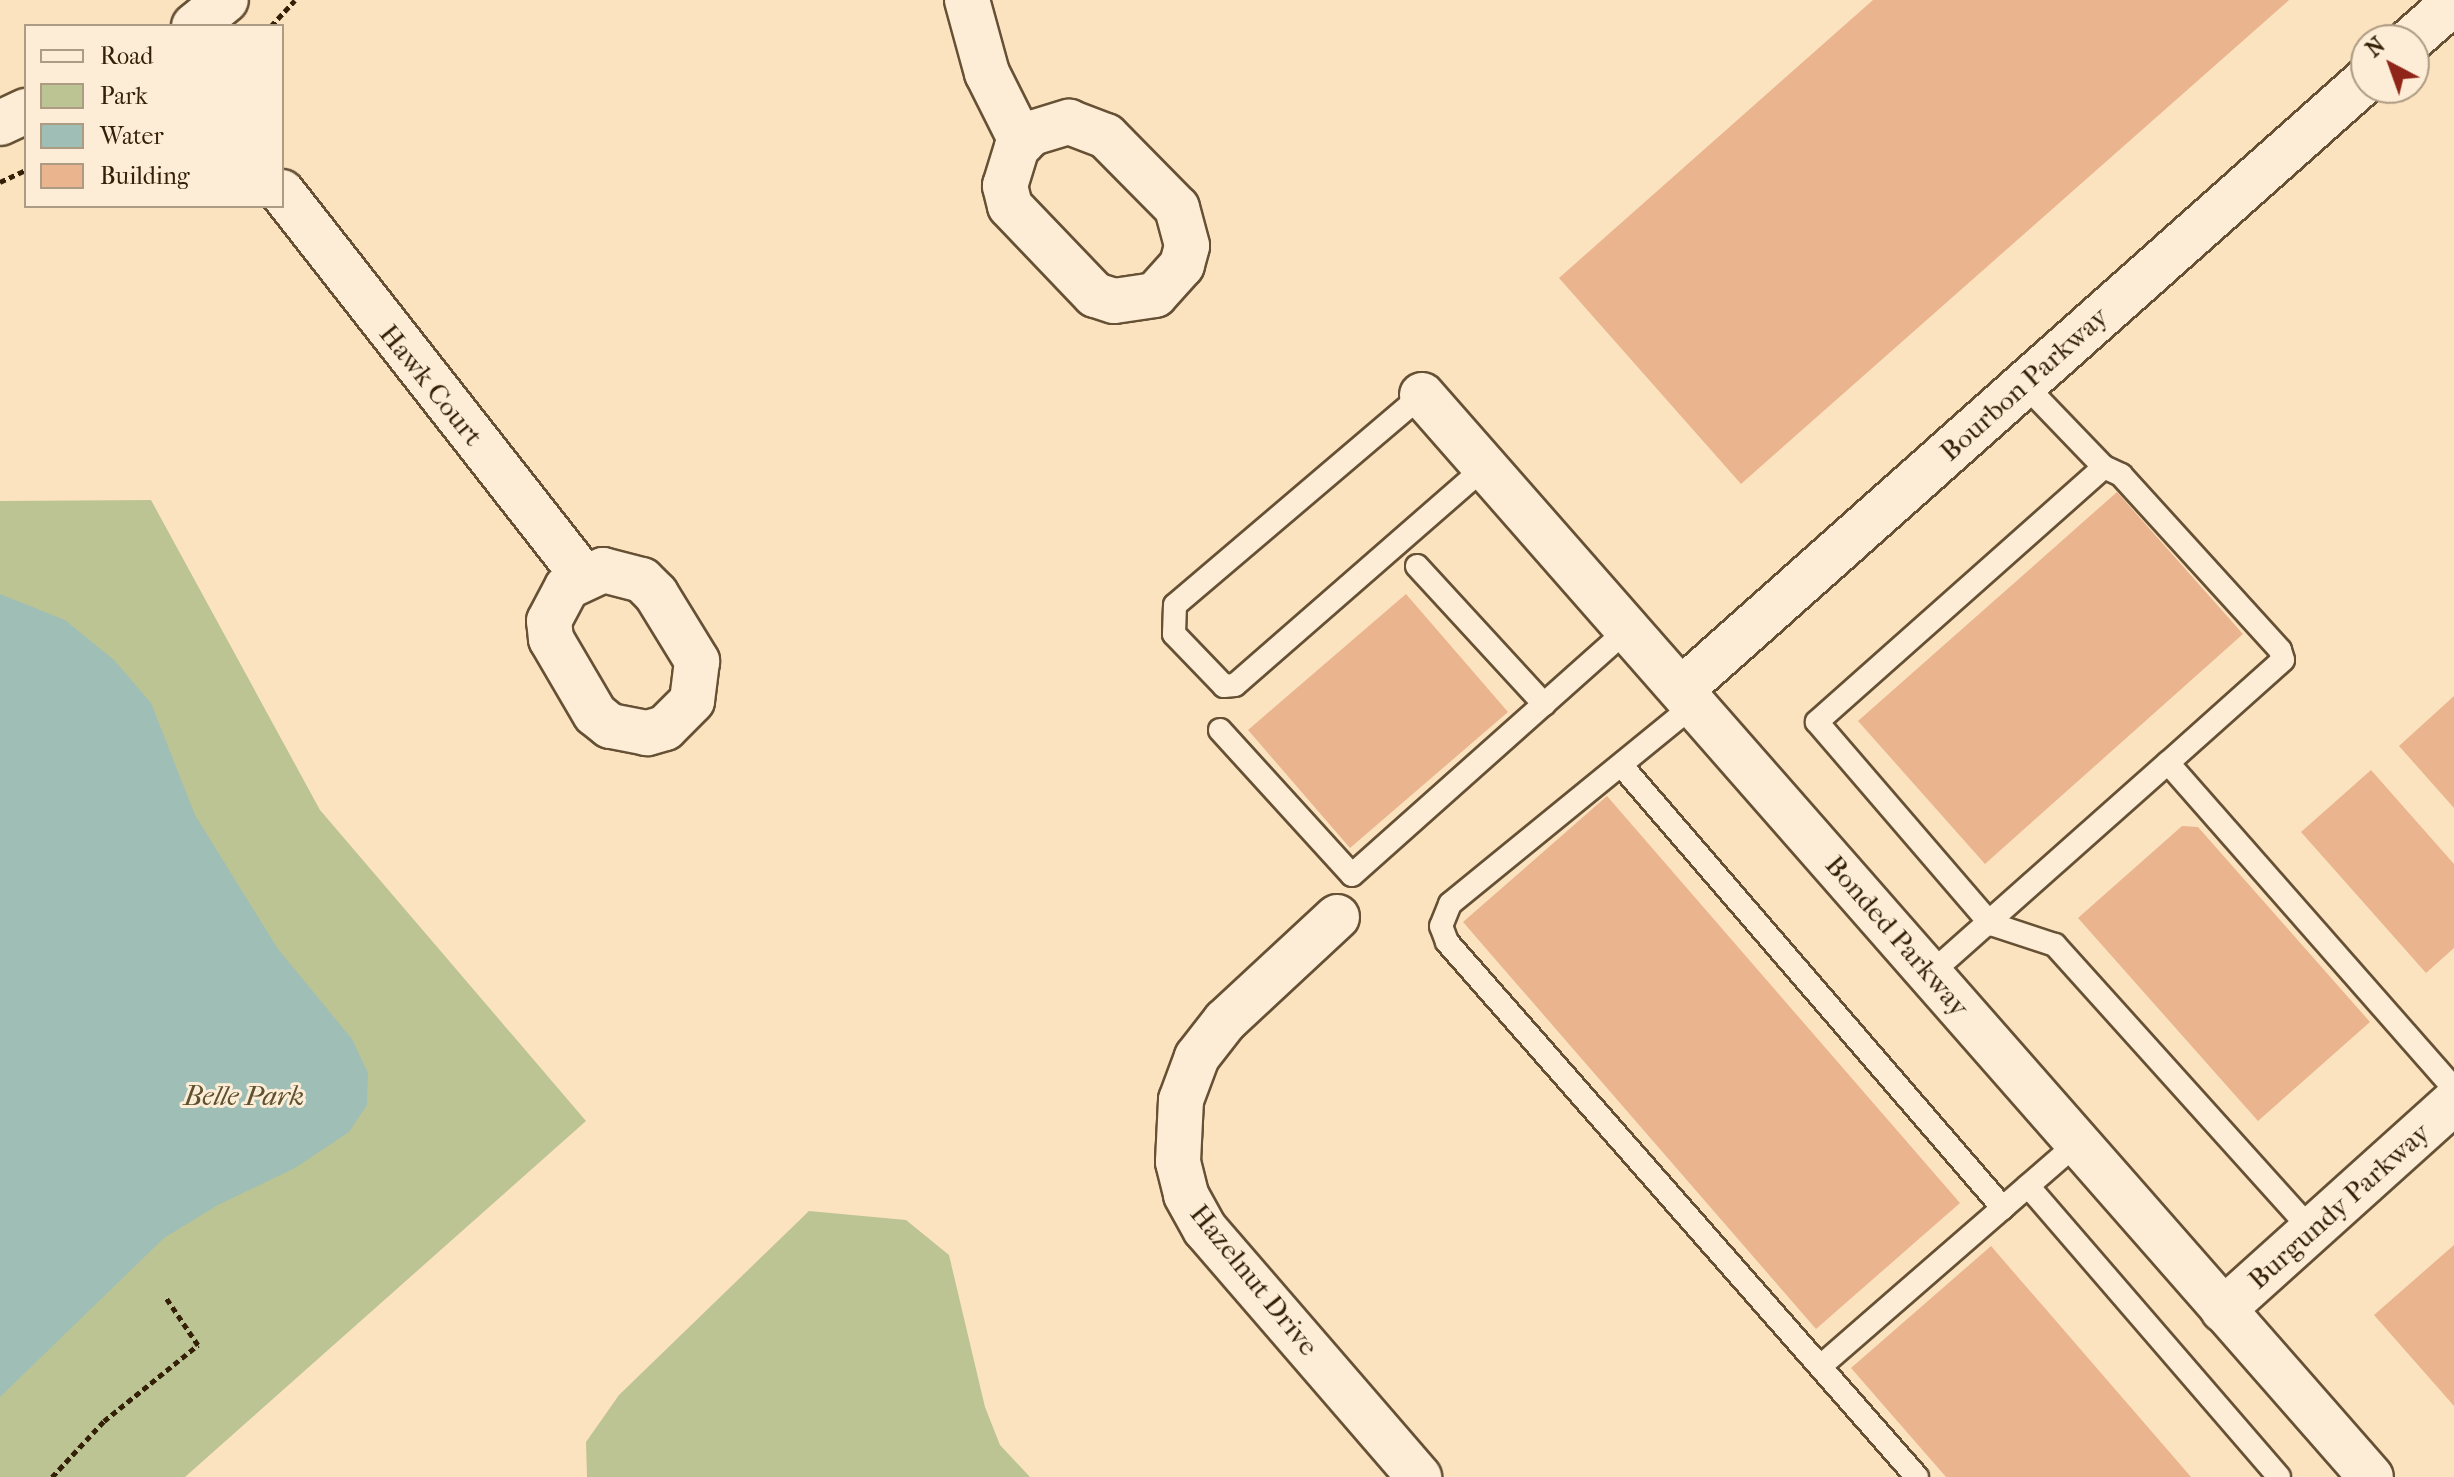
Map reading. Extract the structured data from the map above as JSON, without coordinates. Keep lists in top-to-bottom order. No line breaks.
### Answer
{"streets":{"street":["Bourbon Parkway","Hawk Court","Bonded Parkway","Burgundy Parkway","Hazelnut Drive"]},"crossings":[["Bourbon Parkway","Bonded Parkway"],["Bonded Parkway","Burgundy Parkway"]],"parks":["Belle Park"],"legend":["Road","Park","Water","Building"],"north":"top left"}
